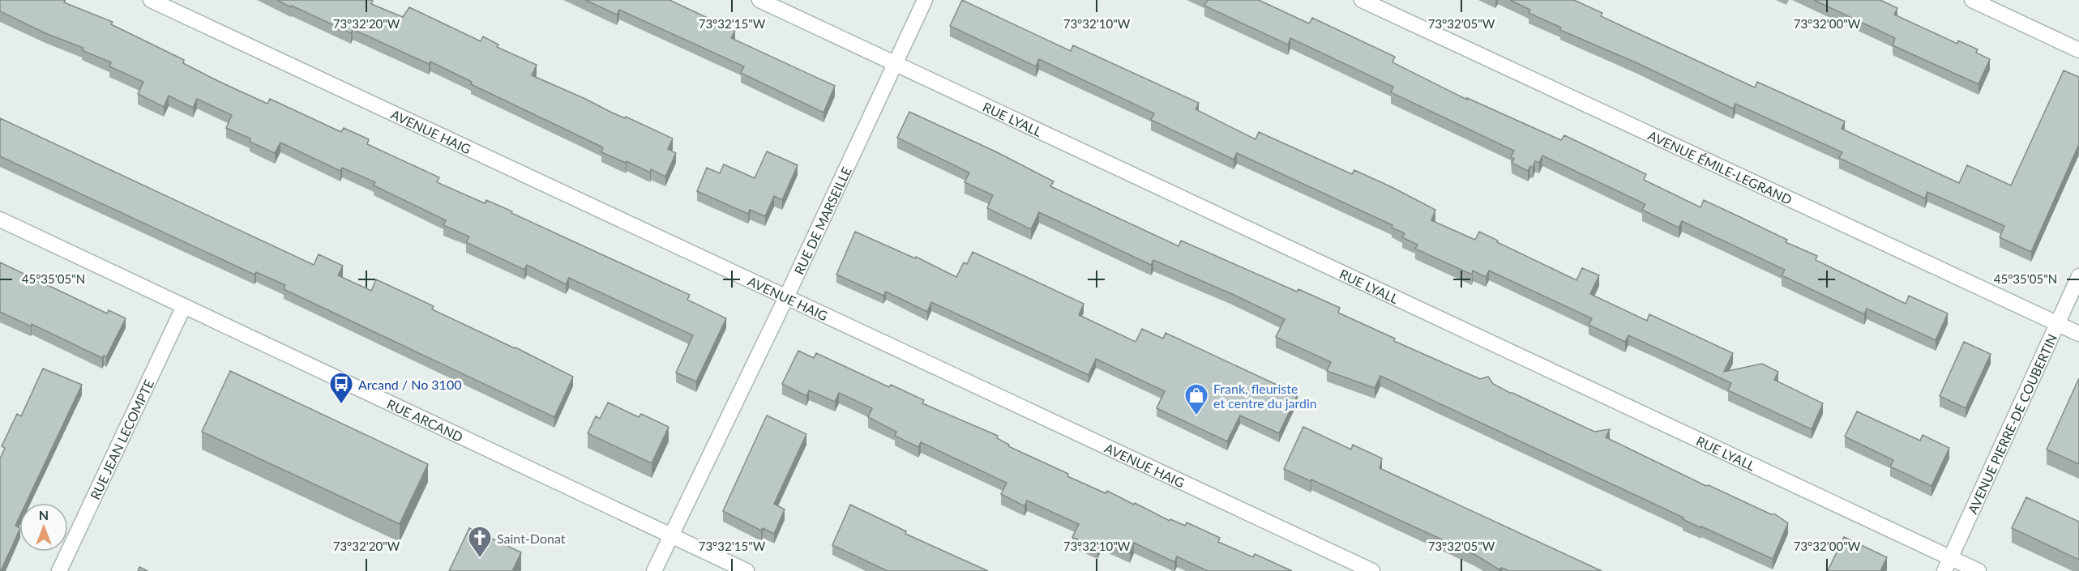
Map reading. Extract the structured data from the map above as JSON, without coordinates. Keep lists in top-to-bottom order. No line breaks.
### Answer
{"streets":{"street":["RUE LYALL","AVENUE HAIG","AVENUE ÉMILE-LEGRAND","RUE DE MARSEILLE","RUE ARCAND","AVENUE PIERRE-DE COUBERTIN","RUE JEAN LECOMPTE"]},"crossings":[["RUE LYALL","RUE DE MARSEILLE"],["RUE LYALL","AVENUE PIERRE-DE COUBERTIN"],["AVENUE HAIG","RUE DE MARSEILLE"],["AVENUE ÉMILE-LEGRAND","AVENUE PIERRE-DE COUBERTIN"],["RUE DE MARSEILLE","RUE ARCAND"],["RUE ARCAND","RUE JEAN LECOMPTE"]],"places":{"bus stop":["Arcand / No 3100"],"shop":["Frank, fleuriste et centre du jardin"],"church":["Saint-Donat"]},"north":"top","coordinates":["73°32'20\"W","73°32'15\"W","73°32'10\"W","73°32'05\"W","73°32'00\"W","45°35'05\"N"]}
